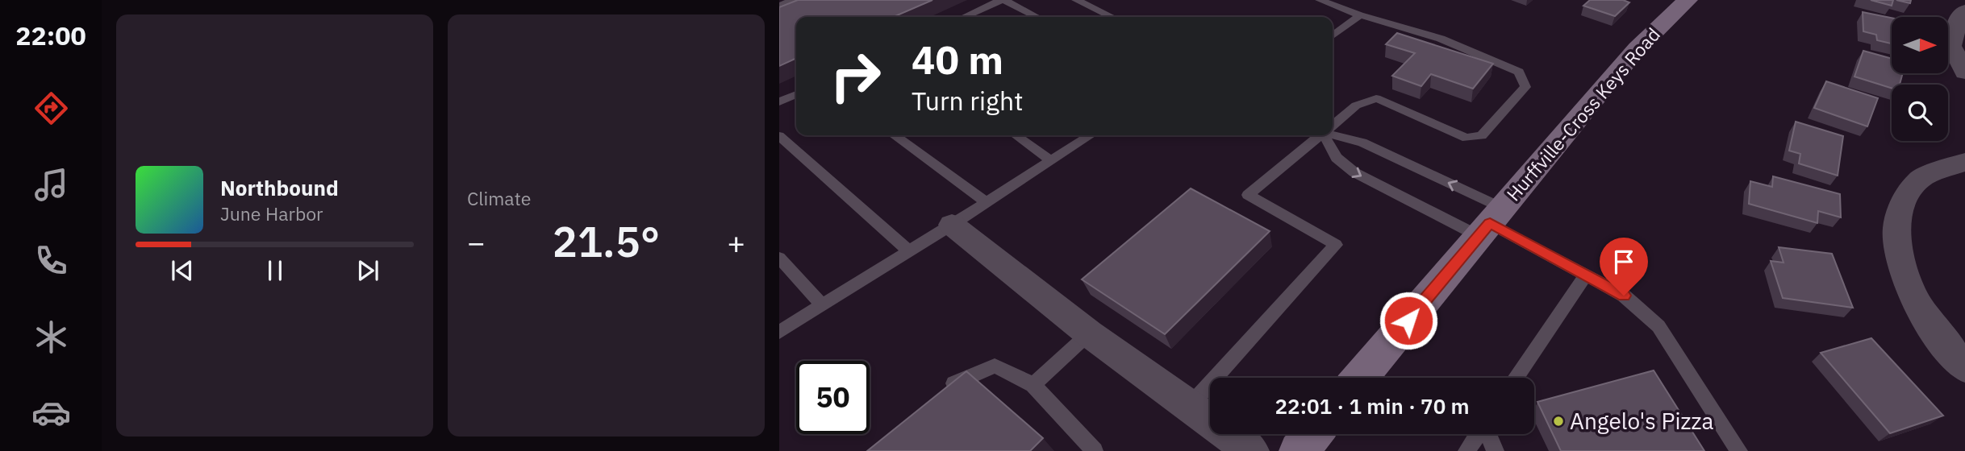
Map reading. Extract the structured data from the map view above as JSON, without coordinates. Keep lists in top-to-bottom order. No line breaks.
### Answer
{"streets":{"main road":["Hurffville-Cross Keys Road"]},"places":["Angelo's Pizza"],"north":"right","page":{"tabs":"22:00","tile":"Climate","turn":["40 m","Turn right"],"song":["Northbound","June Harbor"],"heat":["−","21.5°","+"],"limit":"50","trip":"22:01 · 1 min · 70 m"}}
